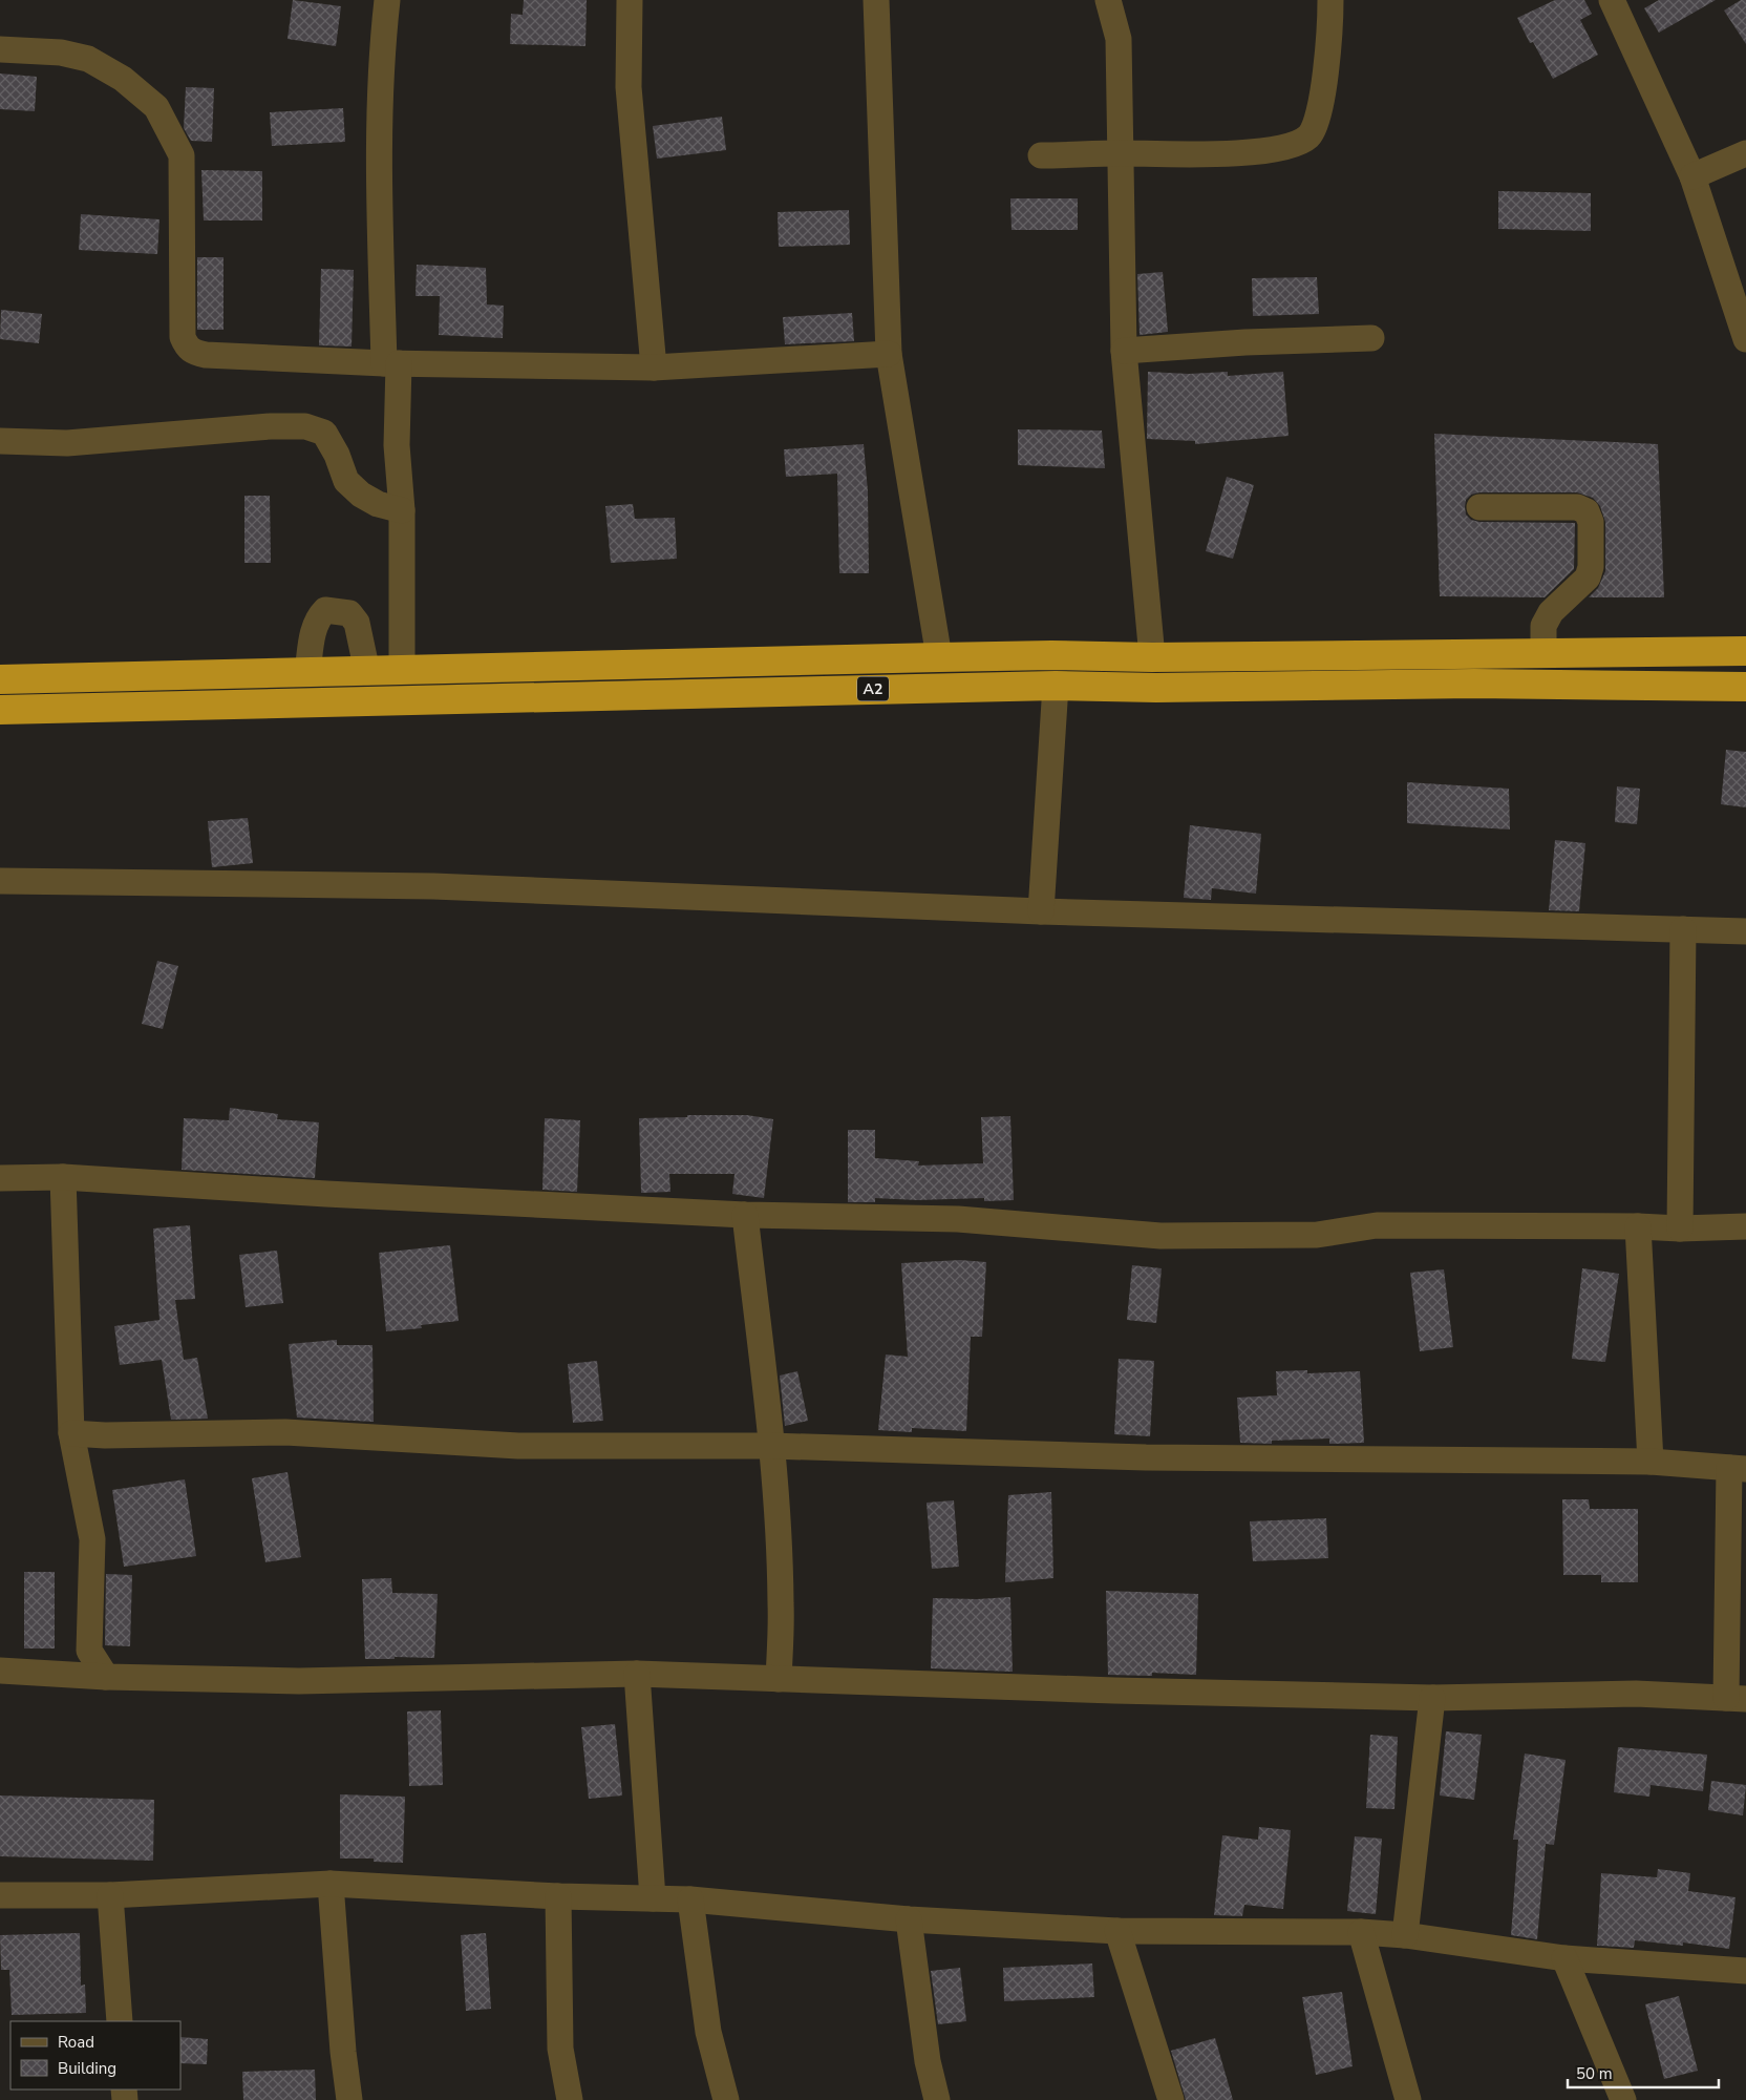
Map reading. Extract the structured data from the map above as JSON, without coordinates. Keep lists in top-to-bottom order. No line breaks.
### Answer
{"streets":{"highway":["A2"]},"legend":["Road","Building"],"scale_bar":"50 m"}
